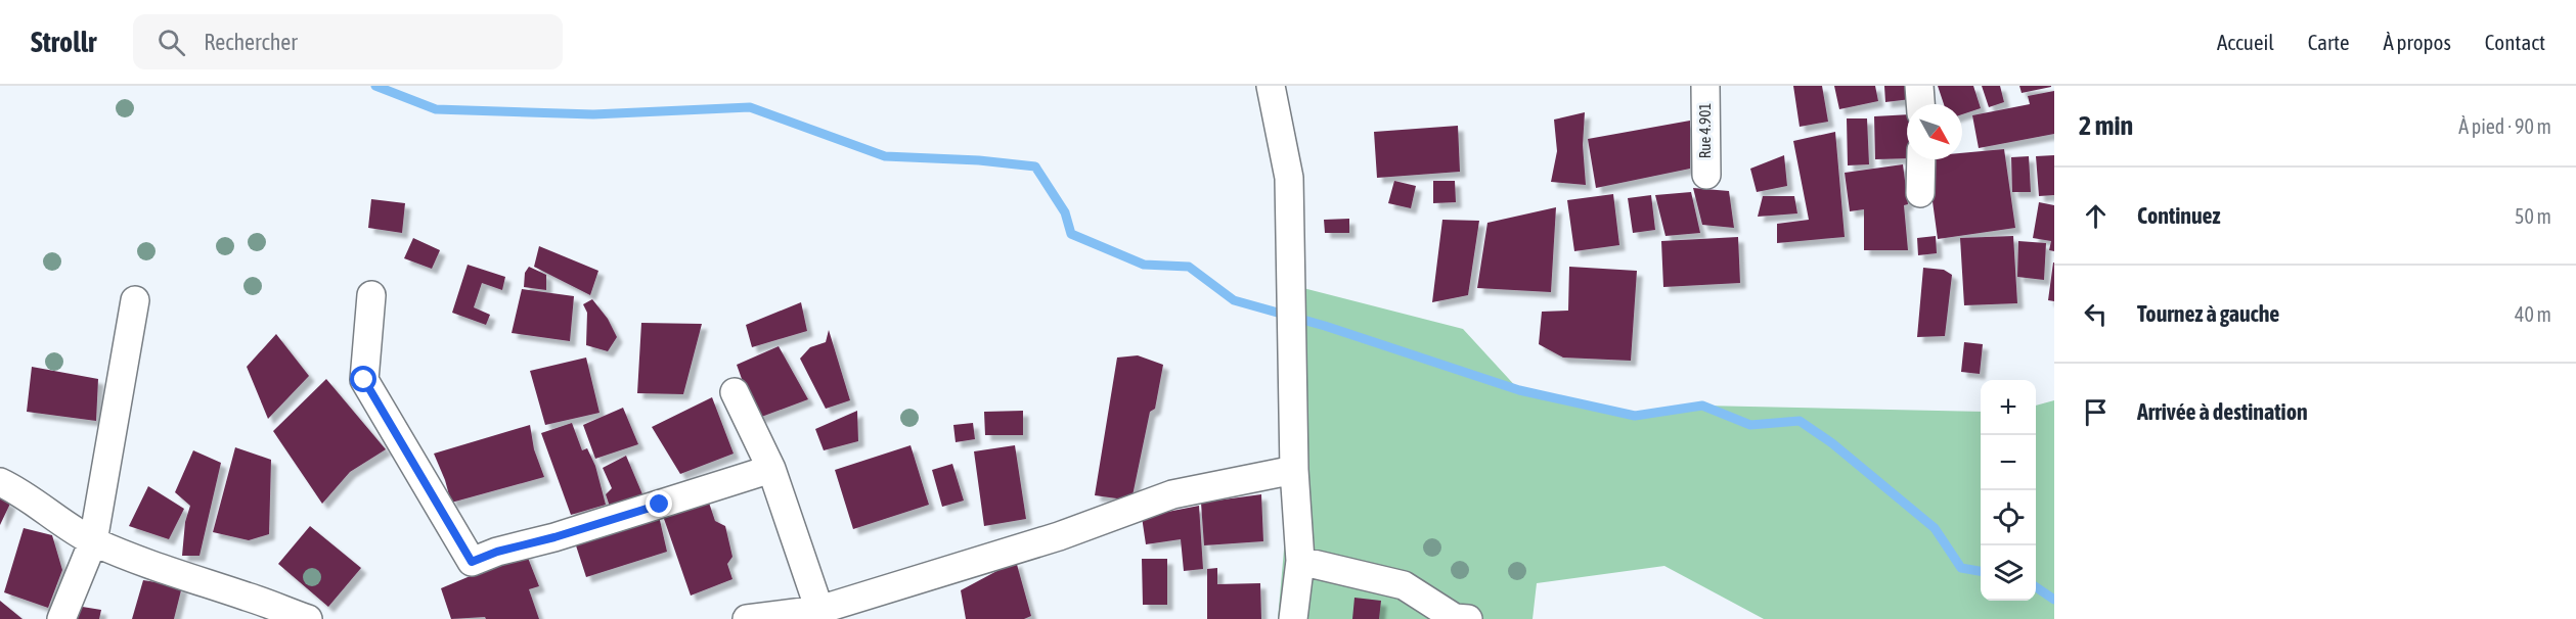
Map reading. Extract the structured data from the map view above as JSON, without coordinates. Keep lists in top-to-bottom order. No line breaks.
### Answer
{"streets":{"street":["Rue 4.901"]},"north":"bottom right","page":{"header":"Strollr","search":"Rechercher","nav":["Accueil","Carte","À propos","Contact"],"heading":["2 min","À pied · 90 m"],"list":[["Continuez","50 m"],["Tournez à gauche","40 m"],"Arrivée à destination"],"map_buttons":["+","−"]}}
